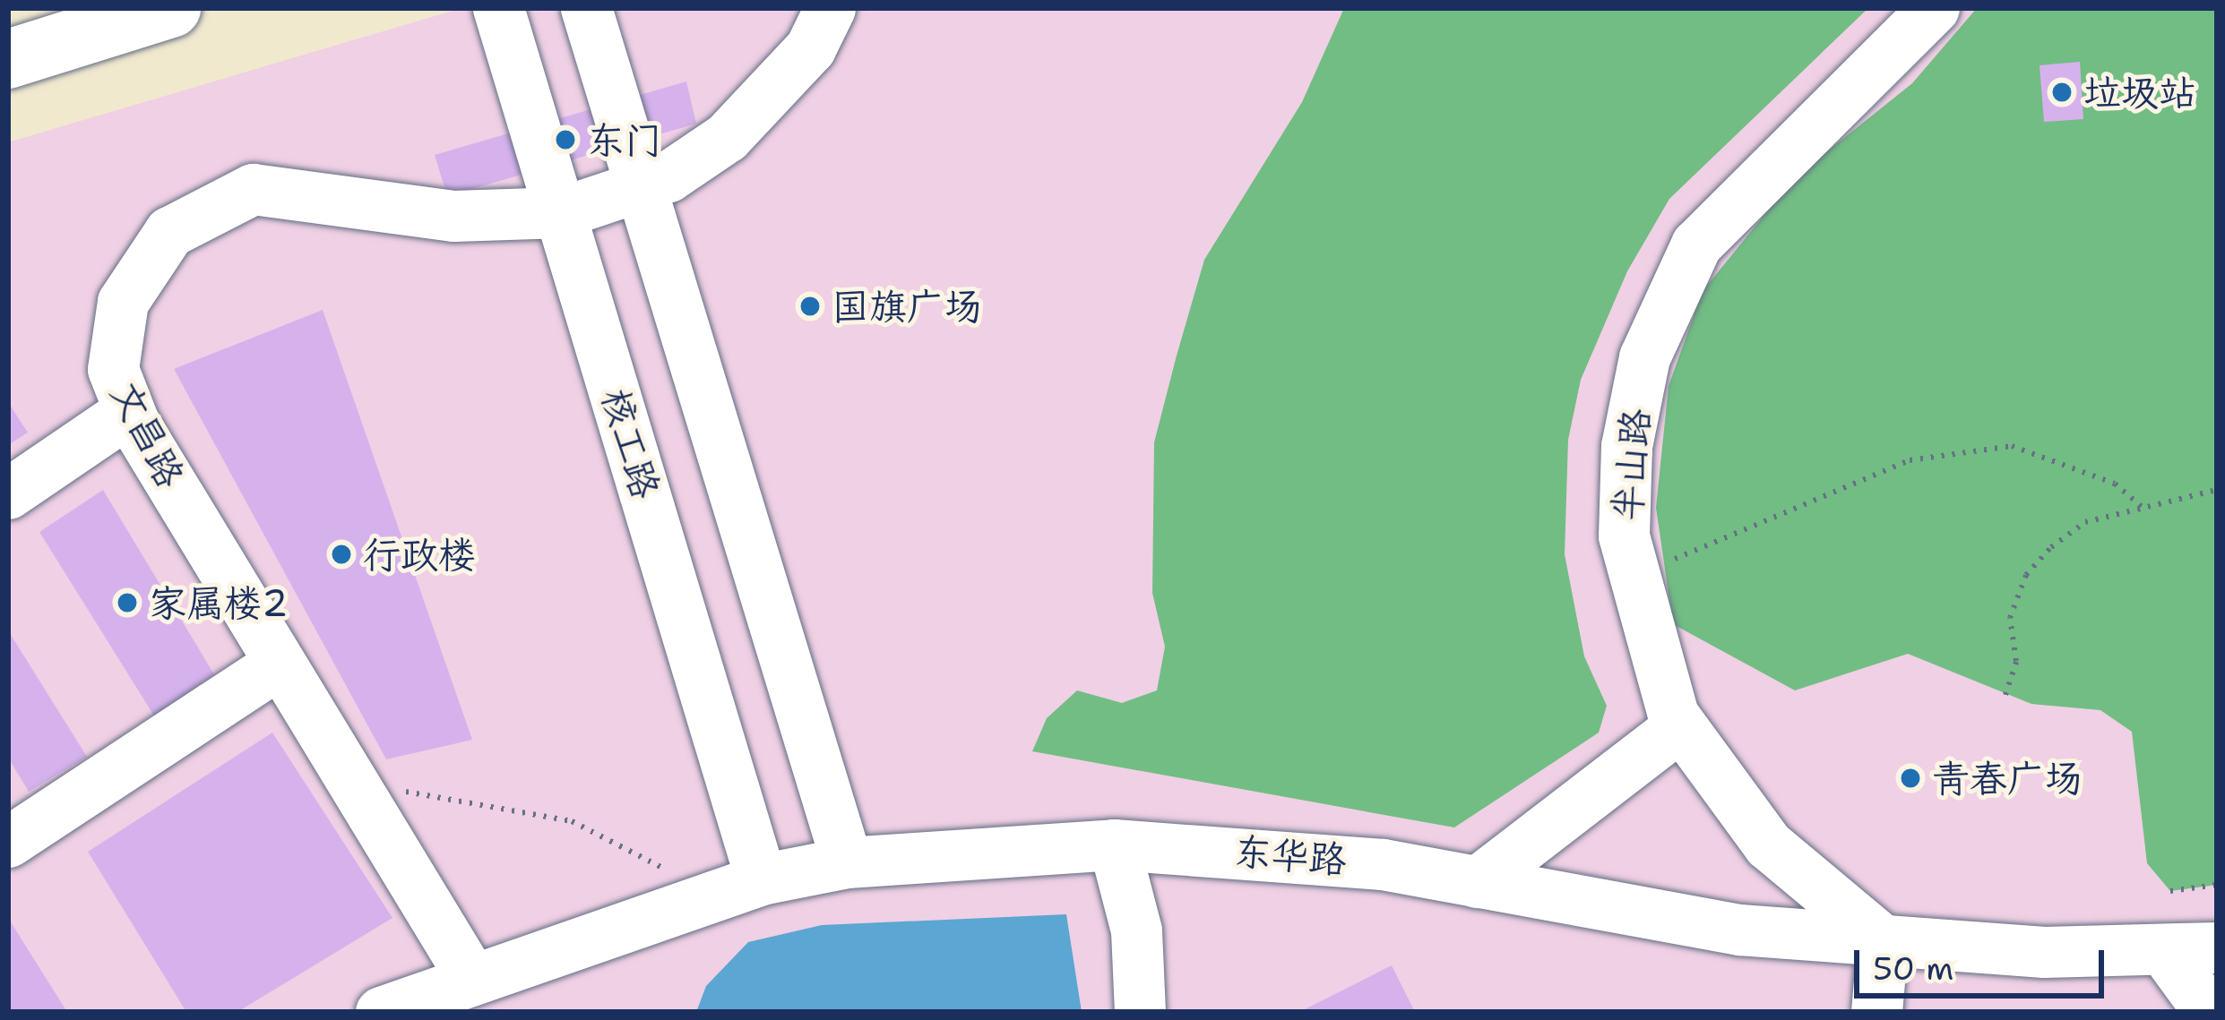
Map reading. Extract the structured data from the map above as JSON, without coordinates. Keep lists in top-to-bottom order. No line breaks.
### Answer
{"streets":{"street":["文昌路","核工路","半山路","东华路"]},"crossings":[["文昌路","核工路"],["文昌路","东华路"],["核工路","东华路"],["半山路","东华路"]],"places":["垃圾站","东门","国旗广场","行政楼","家属楼2","青春广场"],"scale_bar":"50 m"}
